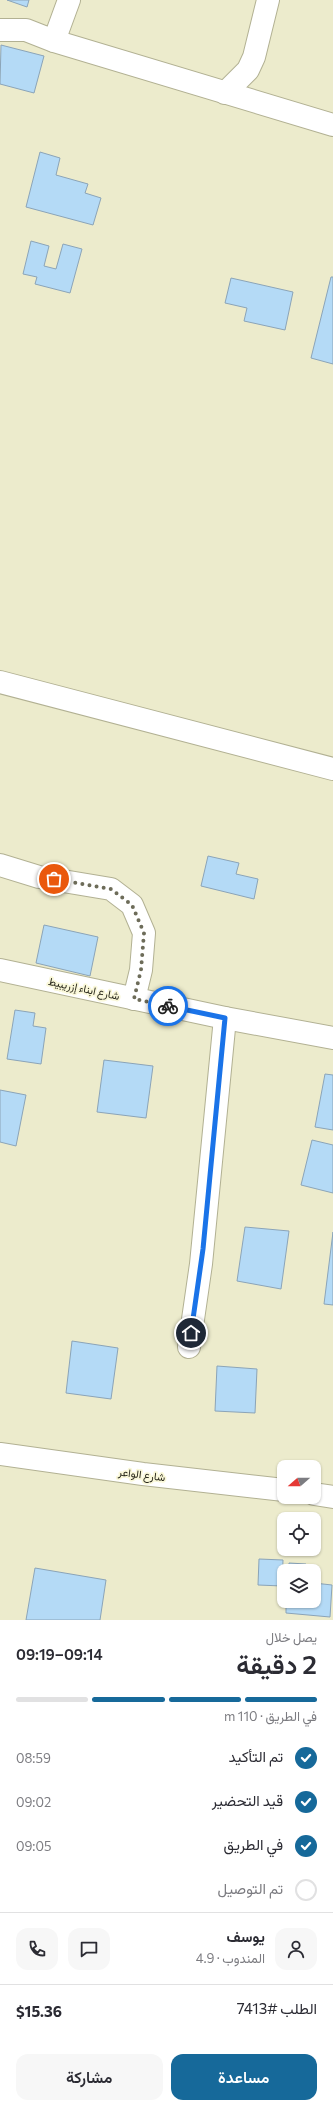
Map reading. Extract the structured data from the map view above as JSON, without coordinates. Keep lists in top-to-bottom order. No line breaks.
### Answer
{"streets":{"street":["شارع ابناء إزريبيط","شارع الواعر"]},"north":"left","page":{"heading":["2 دقيقة","يصل خلال","09:14–09:19"],"panel":["يوسف","المندوب · 4.9","الطلب #7413","$15.36"],"bar":"في الطريق · 110 m","list":[["تم التأكيد","08:59"],["قيد التحضير","09:02"],["في الطريق","09:05"],"تم التوصيل"],"buttons":["مساعدة","مشاركة"]}}
